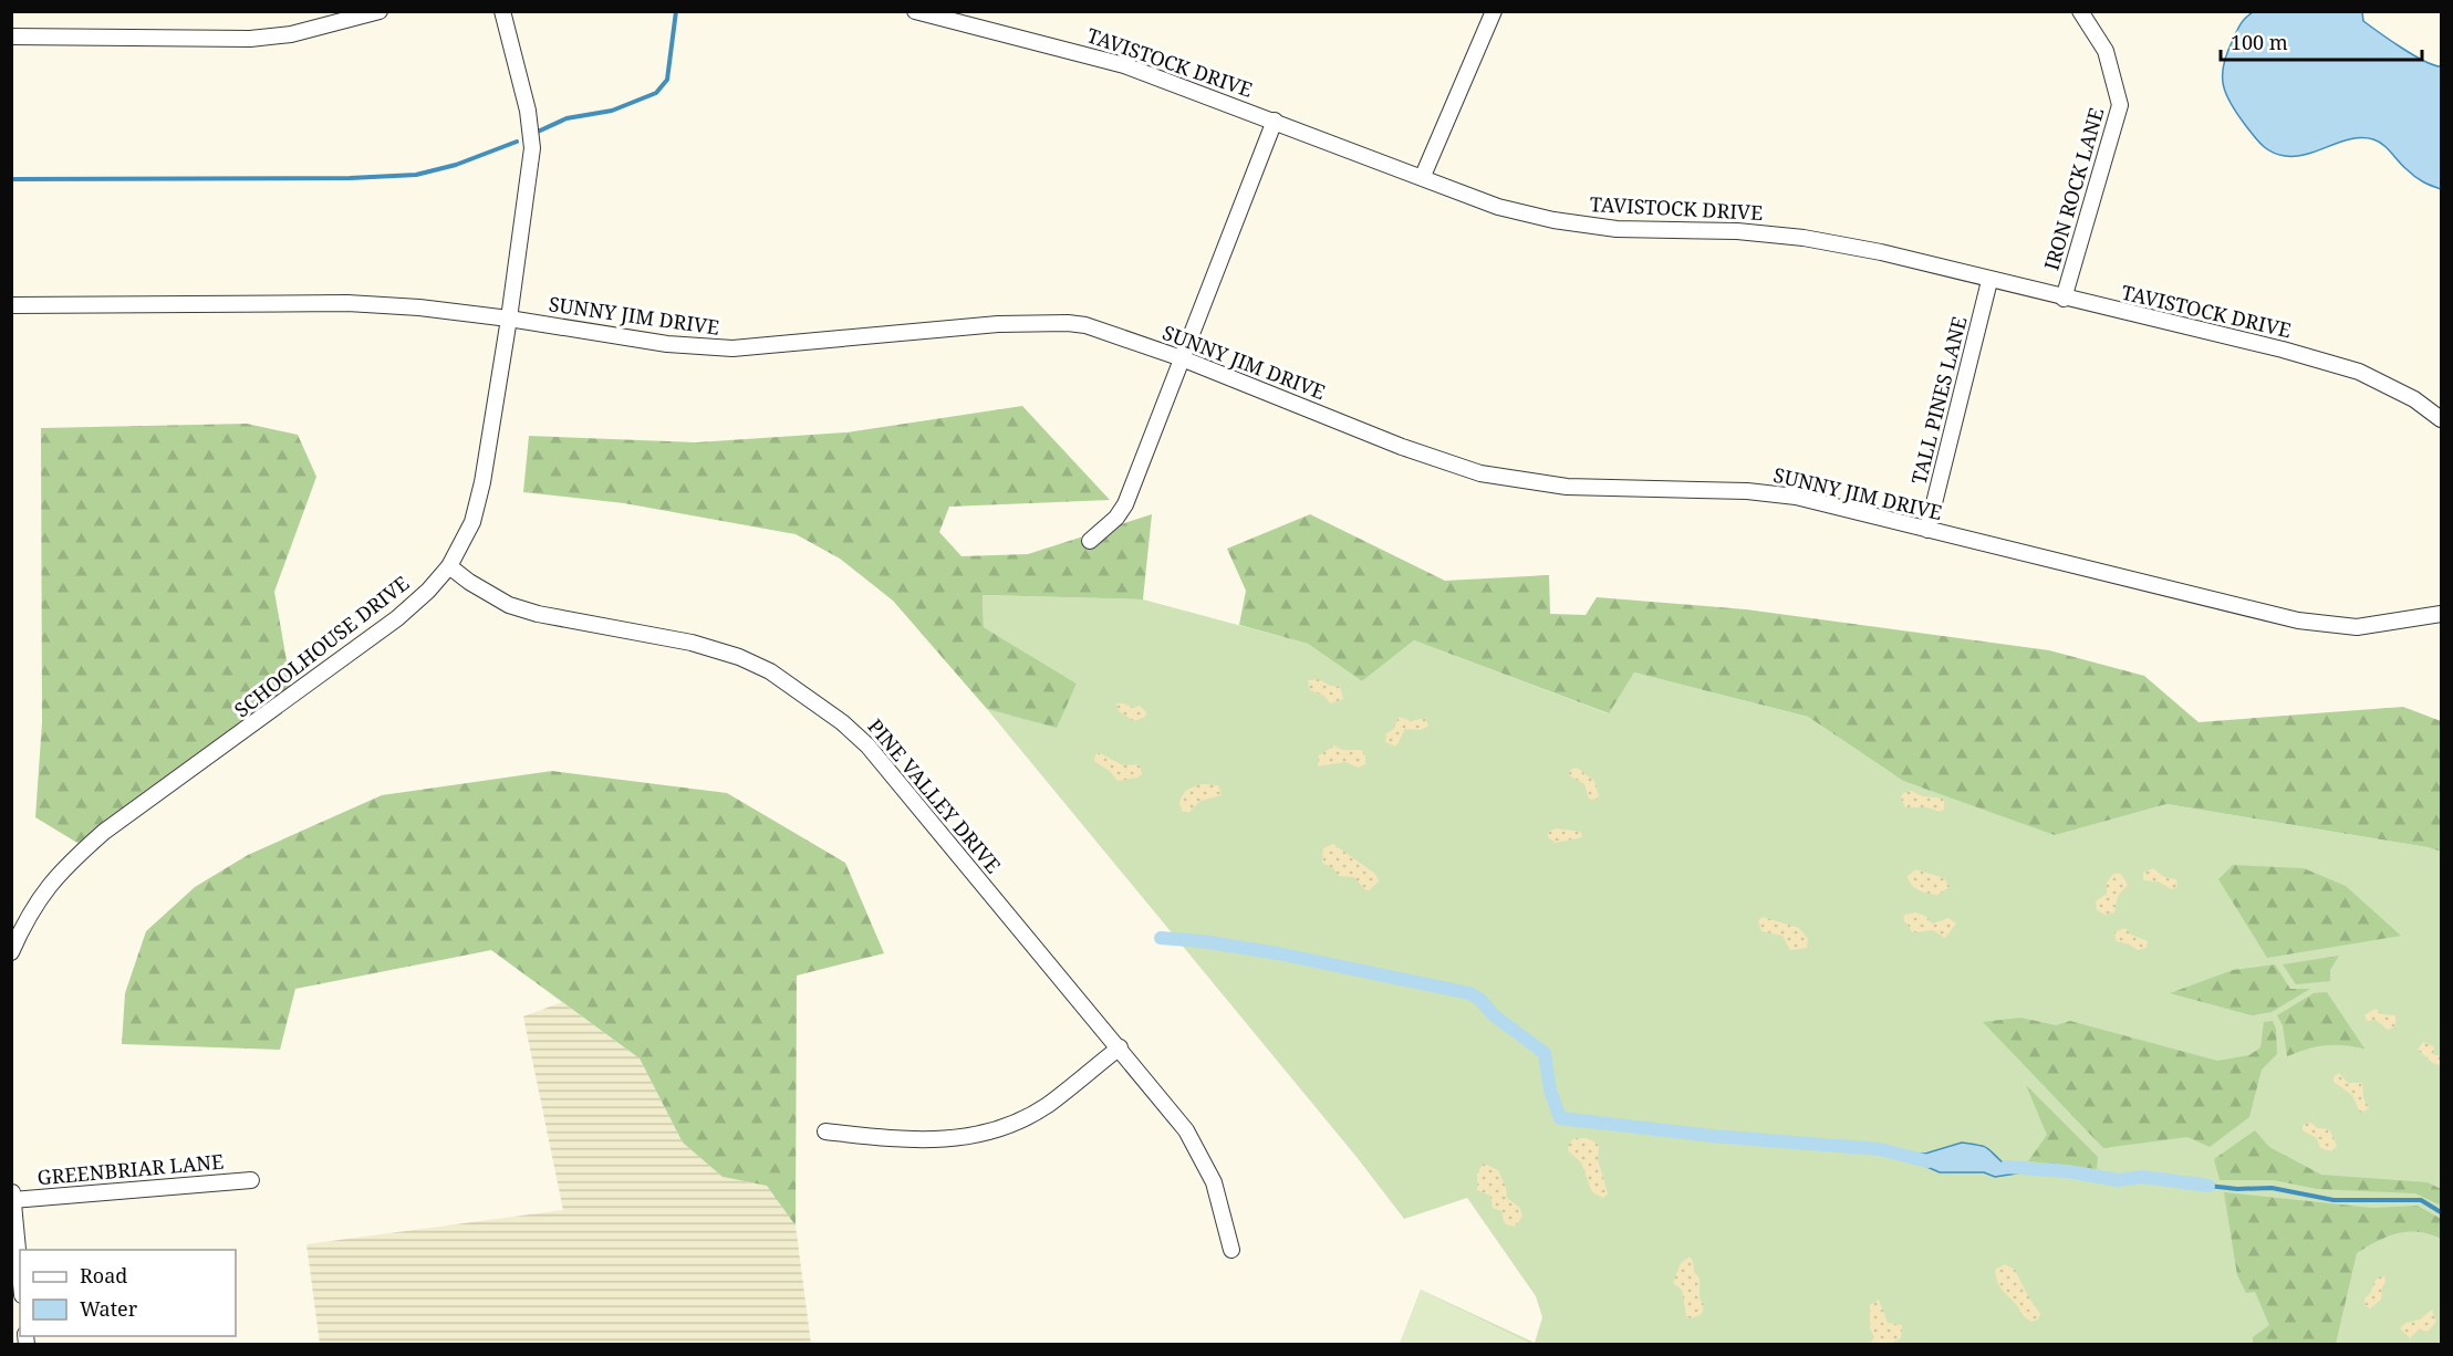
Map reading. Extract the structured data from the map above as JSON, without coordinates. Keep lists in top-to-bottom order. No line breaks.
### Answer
{"streets":{"street":["TAVISTOCK DRIVE","IRON ROCK LANE","SUNNY JIM DRIVE","TALL PINES LANE","SCHOOLHOUSE DRIVE","PINE VALLEY DRIVE","GREENBRIAR LANE"]},"crossings":[["TAVISTOCK DRIVE","IRON ROCK LANE"],["TAVISTOCK DRIVE","TALL PINES LANE"],["SUNNY JIM DRIVE","TALL PINES LANE"],["SUNNY JIM DRIVE","SCHOOLHOUSE DRIVE"],["SCHOOLHOUSE DRIVE","PINE VALLEY DRIVE"]],"legend":["Road","Water"],"scale_bar":"100 m"}
